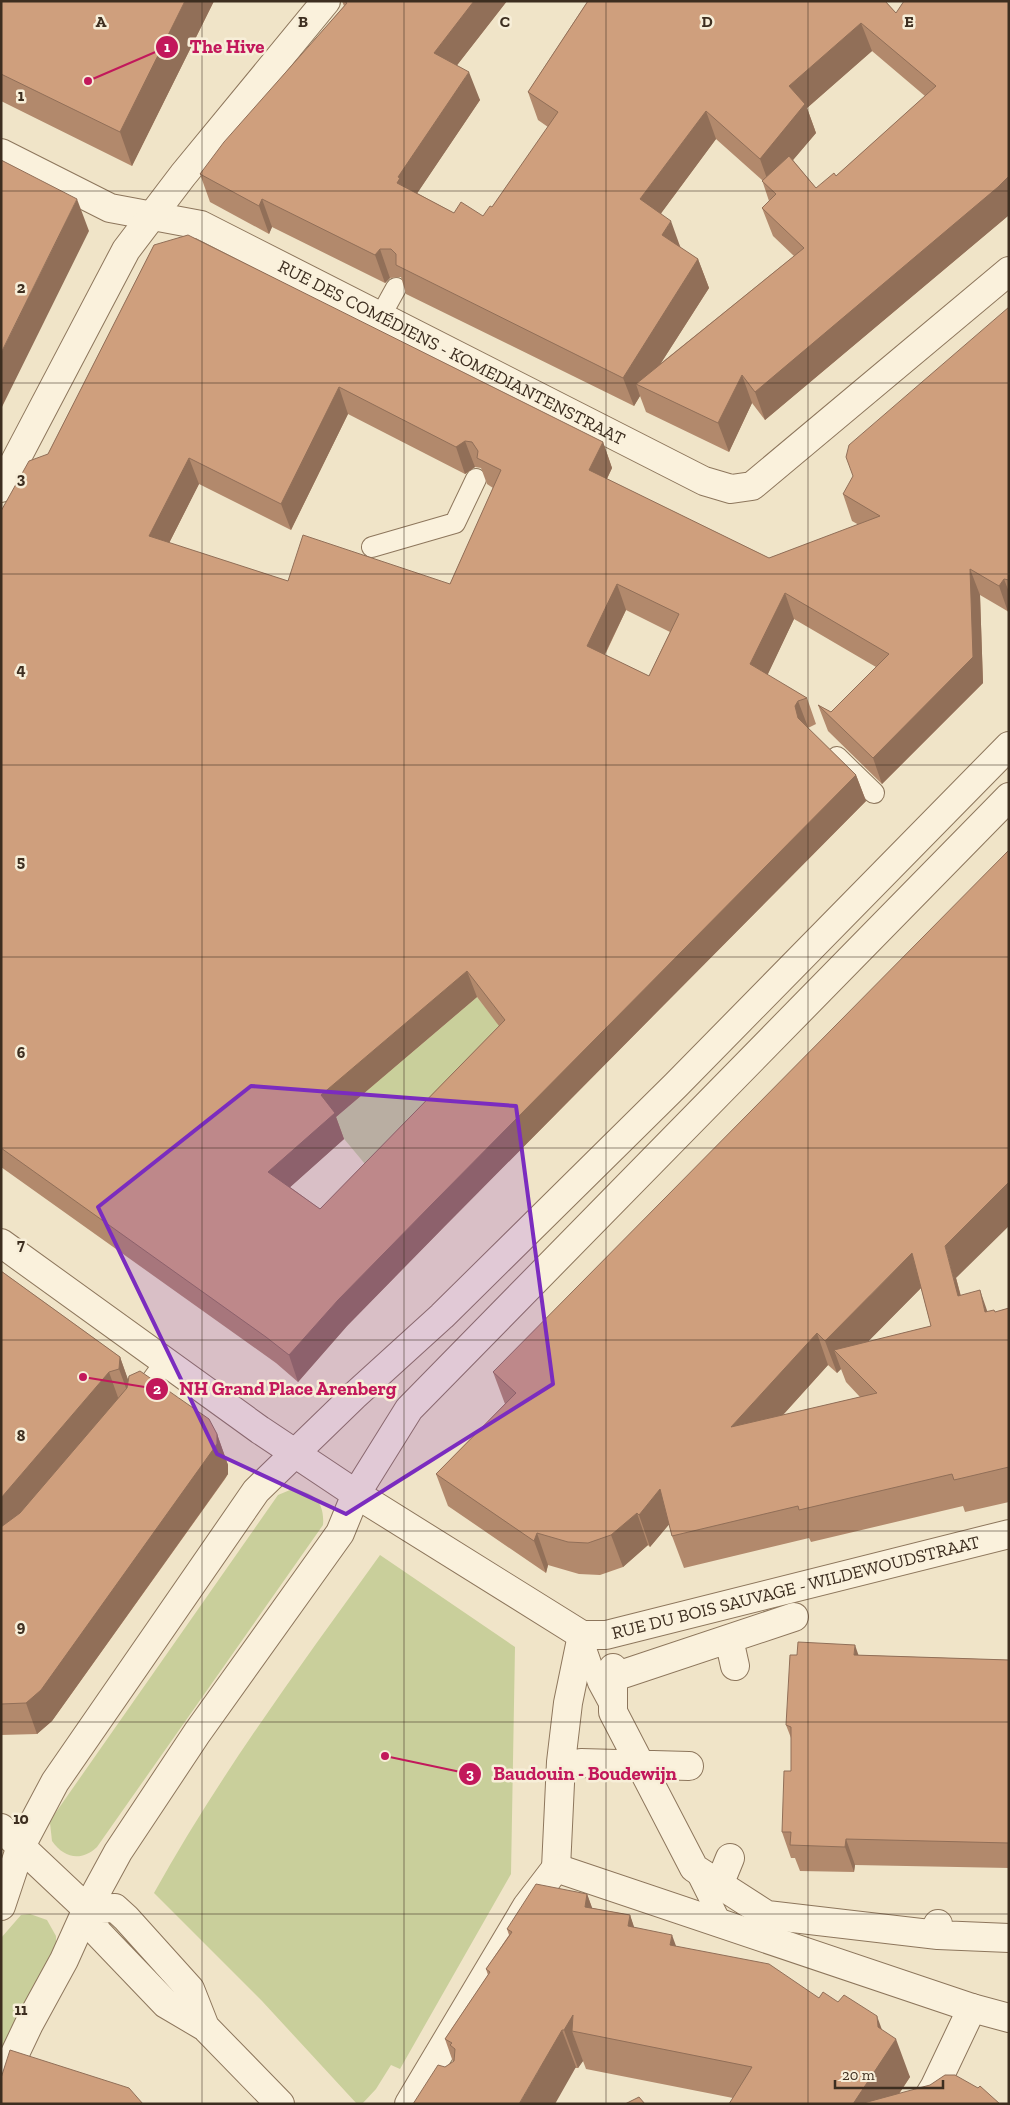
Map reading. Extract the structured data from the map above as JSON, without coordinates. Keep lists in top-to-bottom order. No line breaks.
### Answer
{"streets":{"street":["RUE DES COMÉDIENS - KOMEDIANTENSTRAAT","RUE DU BOIS SAUVAGE - WILDEWOUDSTRAAT"]},"places":["The Hive","NH Grand Place Arenberg","Baudouin - Boudewijn"],"scale_bar":"20 m","grid":{"columns":["A","B","C","D","E"],"rows":["1","2","3","4","5","6","7","8","9","10","11"]}}
